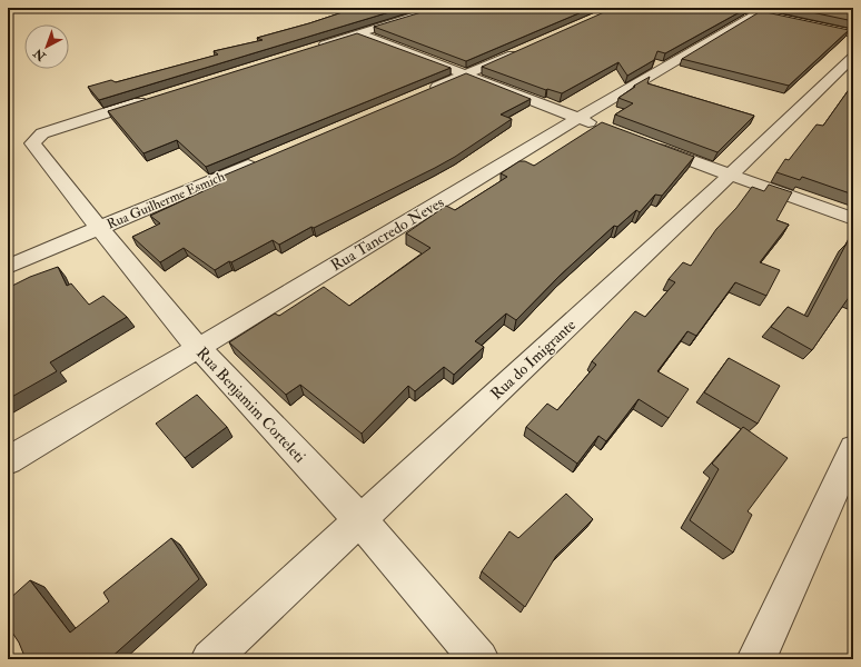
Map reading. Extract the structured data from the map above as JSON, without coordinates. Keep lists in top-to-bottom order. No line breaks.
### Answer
{"streets":{"street":["Rua Guilherme Esmich","Rua Tancredo Neves","Rua do Imigrante","Rua Benjamim Corteleti"]},"crossings":[["Rua Guilherme Esmich","Rua Benjamim Corteleti"],["Rua Tancredo Neves","Rua Benjamim Corteleti"],["Rua do Imigrante","Rua Benjamim Corteleti"]],"north":"bottom left"}
